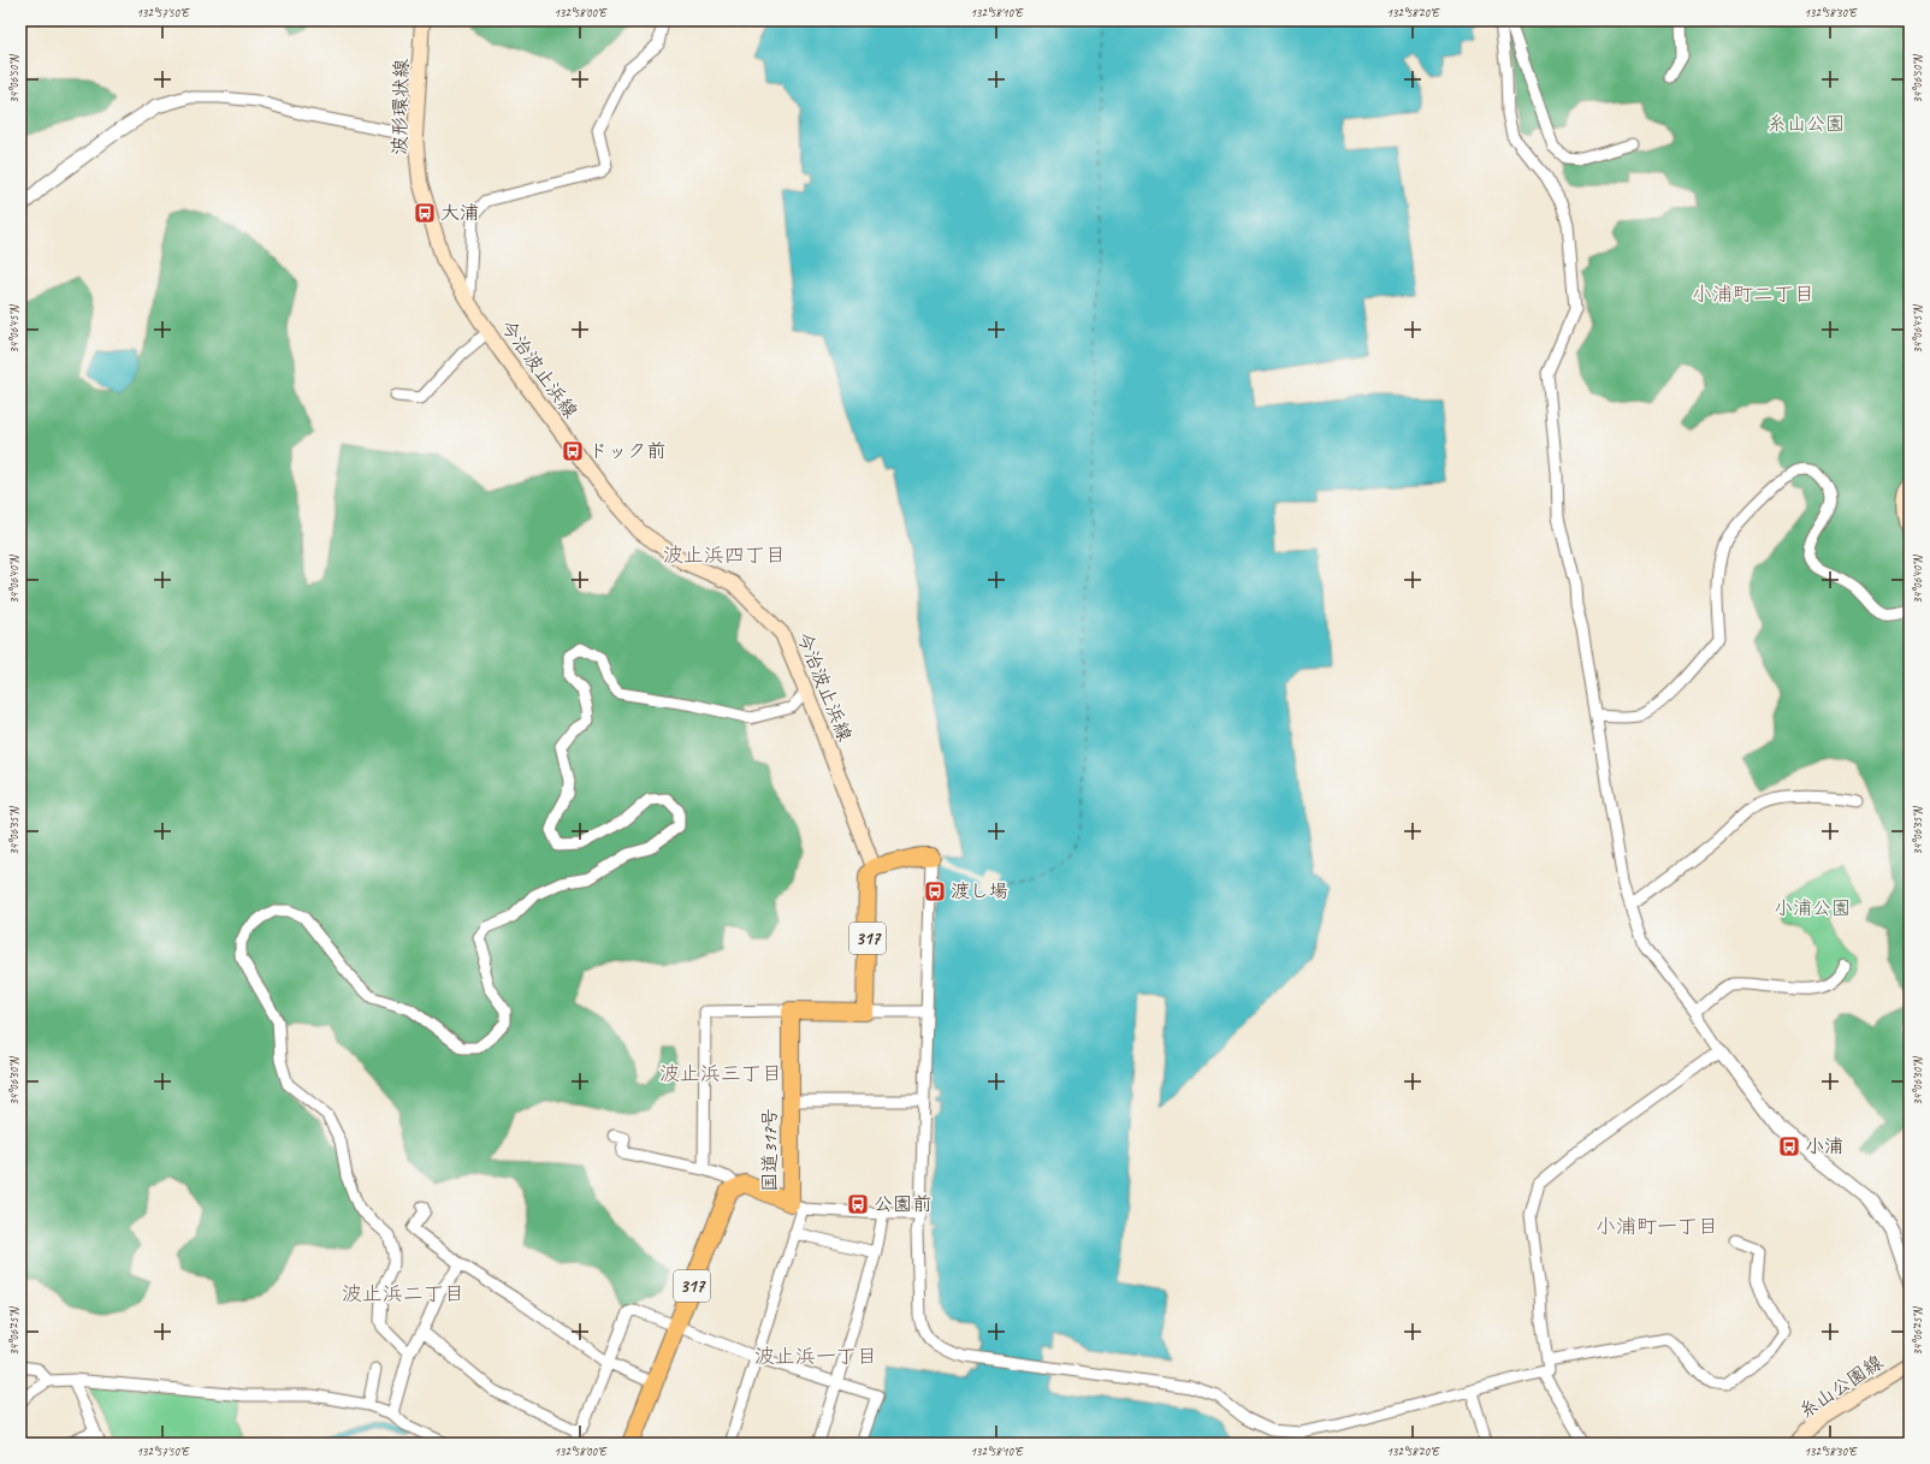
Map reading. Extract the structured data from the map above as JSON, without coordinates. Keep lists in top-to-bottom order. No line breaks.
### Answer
{"streets":{"highway":["317","国道317号"],"main road":["波形環状線","今治波止浜線","糸山公園線"]},"crossings":[["波形環状線","今治波止浜線"],["今治波止浜線","317"]],"districts":["小浦町二丁目","波止浜四丁目","波止浜三丁目","小浦町一丁目","波止浜二丁目","波止浜一丁目"],"parks":["糸山公園","小浦公園"],"places":{"bus stop":["大浦","ドック前","渡し場","小浦","公園前"]},"coordinates":["132°57'50\"E","132°58'00\"E","132°58'10\"E","132°58'20\"E","132°58'30\"E","34°06'50\"N","34°06'45\"N","34°06'40\"N","34°06'35\"N","34°06'30\"N","34°06'25\"N"]}
